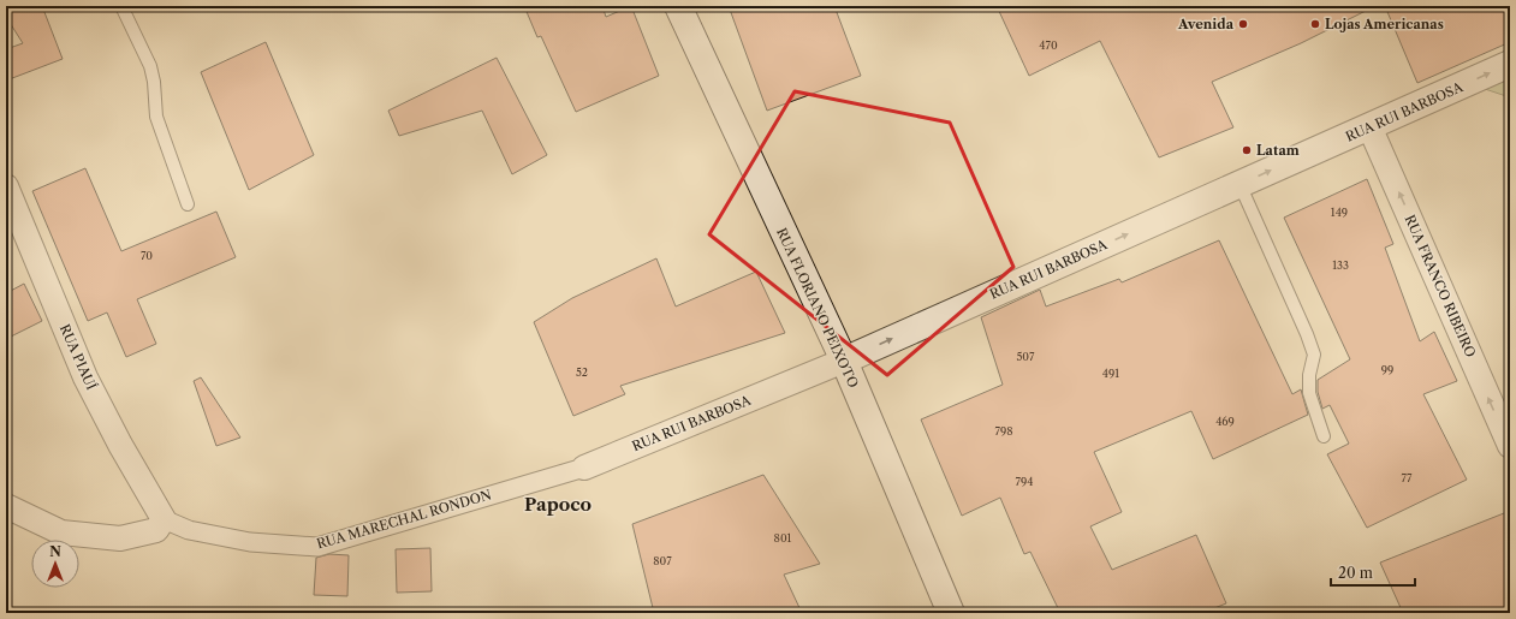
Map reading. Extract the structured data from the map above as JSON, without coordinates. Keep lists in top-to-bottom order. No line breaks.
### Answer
{"streets":{"street":["RUA RUI BARBOSA","RUA FRANCO RIBEIRO","RUA FLORIANO PEIXOTO","RUA PIAUÍ","RUA MARECHAL RONDON"]},"crossings":[["RUA RUI BARBOSA","RUA FRANCO RIBEIRO"],["RUA RUI BARBOSA","RUA FLORIANO PEIXOTO"],["RUA RUI BARBOSA","RUA MARECHAL RONDON"],["RUA PIAUÍ","RUA MARECHAL RONDON"]],"one_way":["RUA RUI BARBOSA","RUA FRANCO RIBEIRO"],"districts":["Papoco"],"places":["Avenida","Lojas Americanas","Latam"],"house_numbers":["470","149","70","133","507","99","52","491","469","798","77","794","801","807"],"scale_bar":"20 m","north":"top"}
